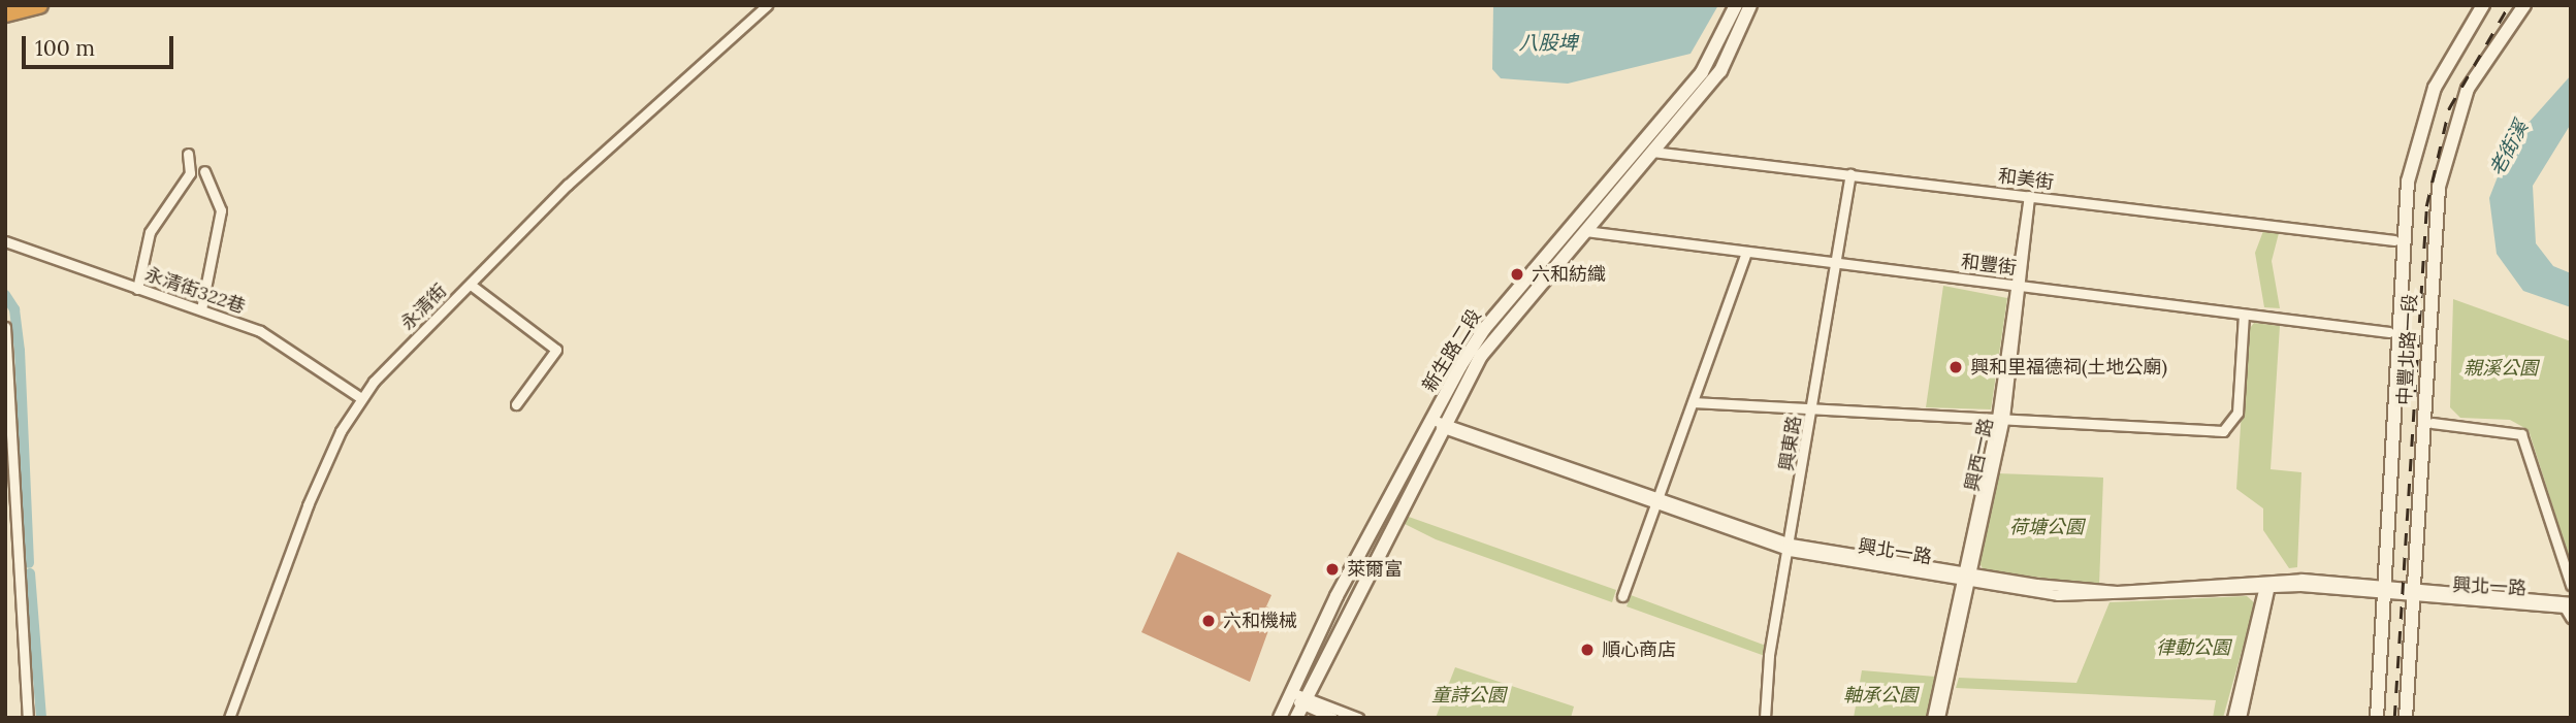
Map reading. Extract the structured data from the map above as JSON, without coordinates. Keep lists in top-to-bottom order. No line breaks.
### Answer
{"streets":{"main road":["中豐北路一段","新生路二段"],"street":["和美街","和豐街","永清街322巷","永清街","興東路","興西一路","興北一路"]},"crossings":[["和美街","新生路二段"],["和美街","興東路"],["和美街","興西一路"],["和豐街","新生路二段"],["和豐街","興東路"],["和豐街","興西一路"],["永清街322巷","永清街"],["中豐北路一段","興北一路"]],"water":["八股埤","老街溪"],"parks":["親溪公園","荷塘公園","律動公園","童詩公園","軸承公園"],"places":["六和紡織","興和里福德祠(土地公廟)","萊爾富","六和機械","順心商店"],"scale_bar":"100 m"}
